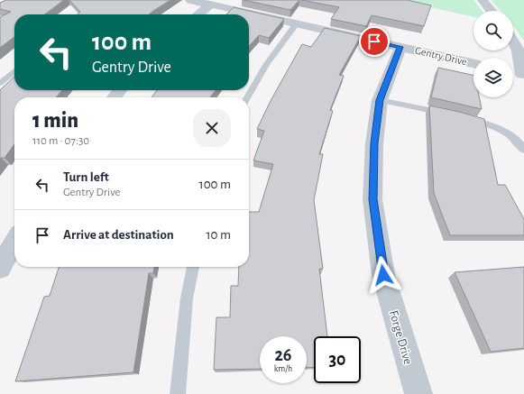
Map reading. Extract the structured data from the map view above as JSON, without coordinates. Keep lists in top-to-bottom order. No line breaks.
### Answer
{"streets":{"street":["Gentry Drive","Forge Drive"]},"crossings":[["Gentry Drive","Forge Drive"]],"page":{"turn":["100 m","Gentry Drive"],"heading":["1 min","110 m · 07:30"],"list":[{"name":"Turn left","note":"Gentry Drive","value":"100 m"},{"name":"Arrive at destination","value":"10 m"}],"speed":"26 km/h","limit":"30"}}
